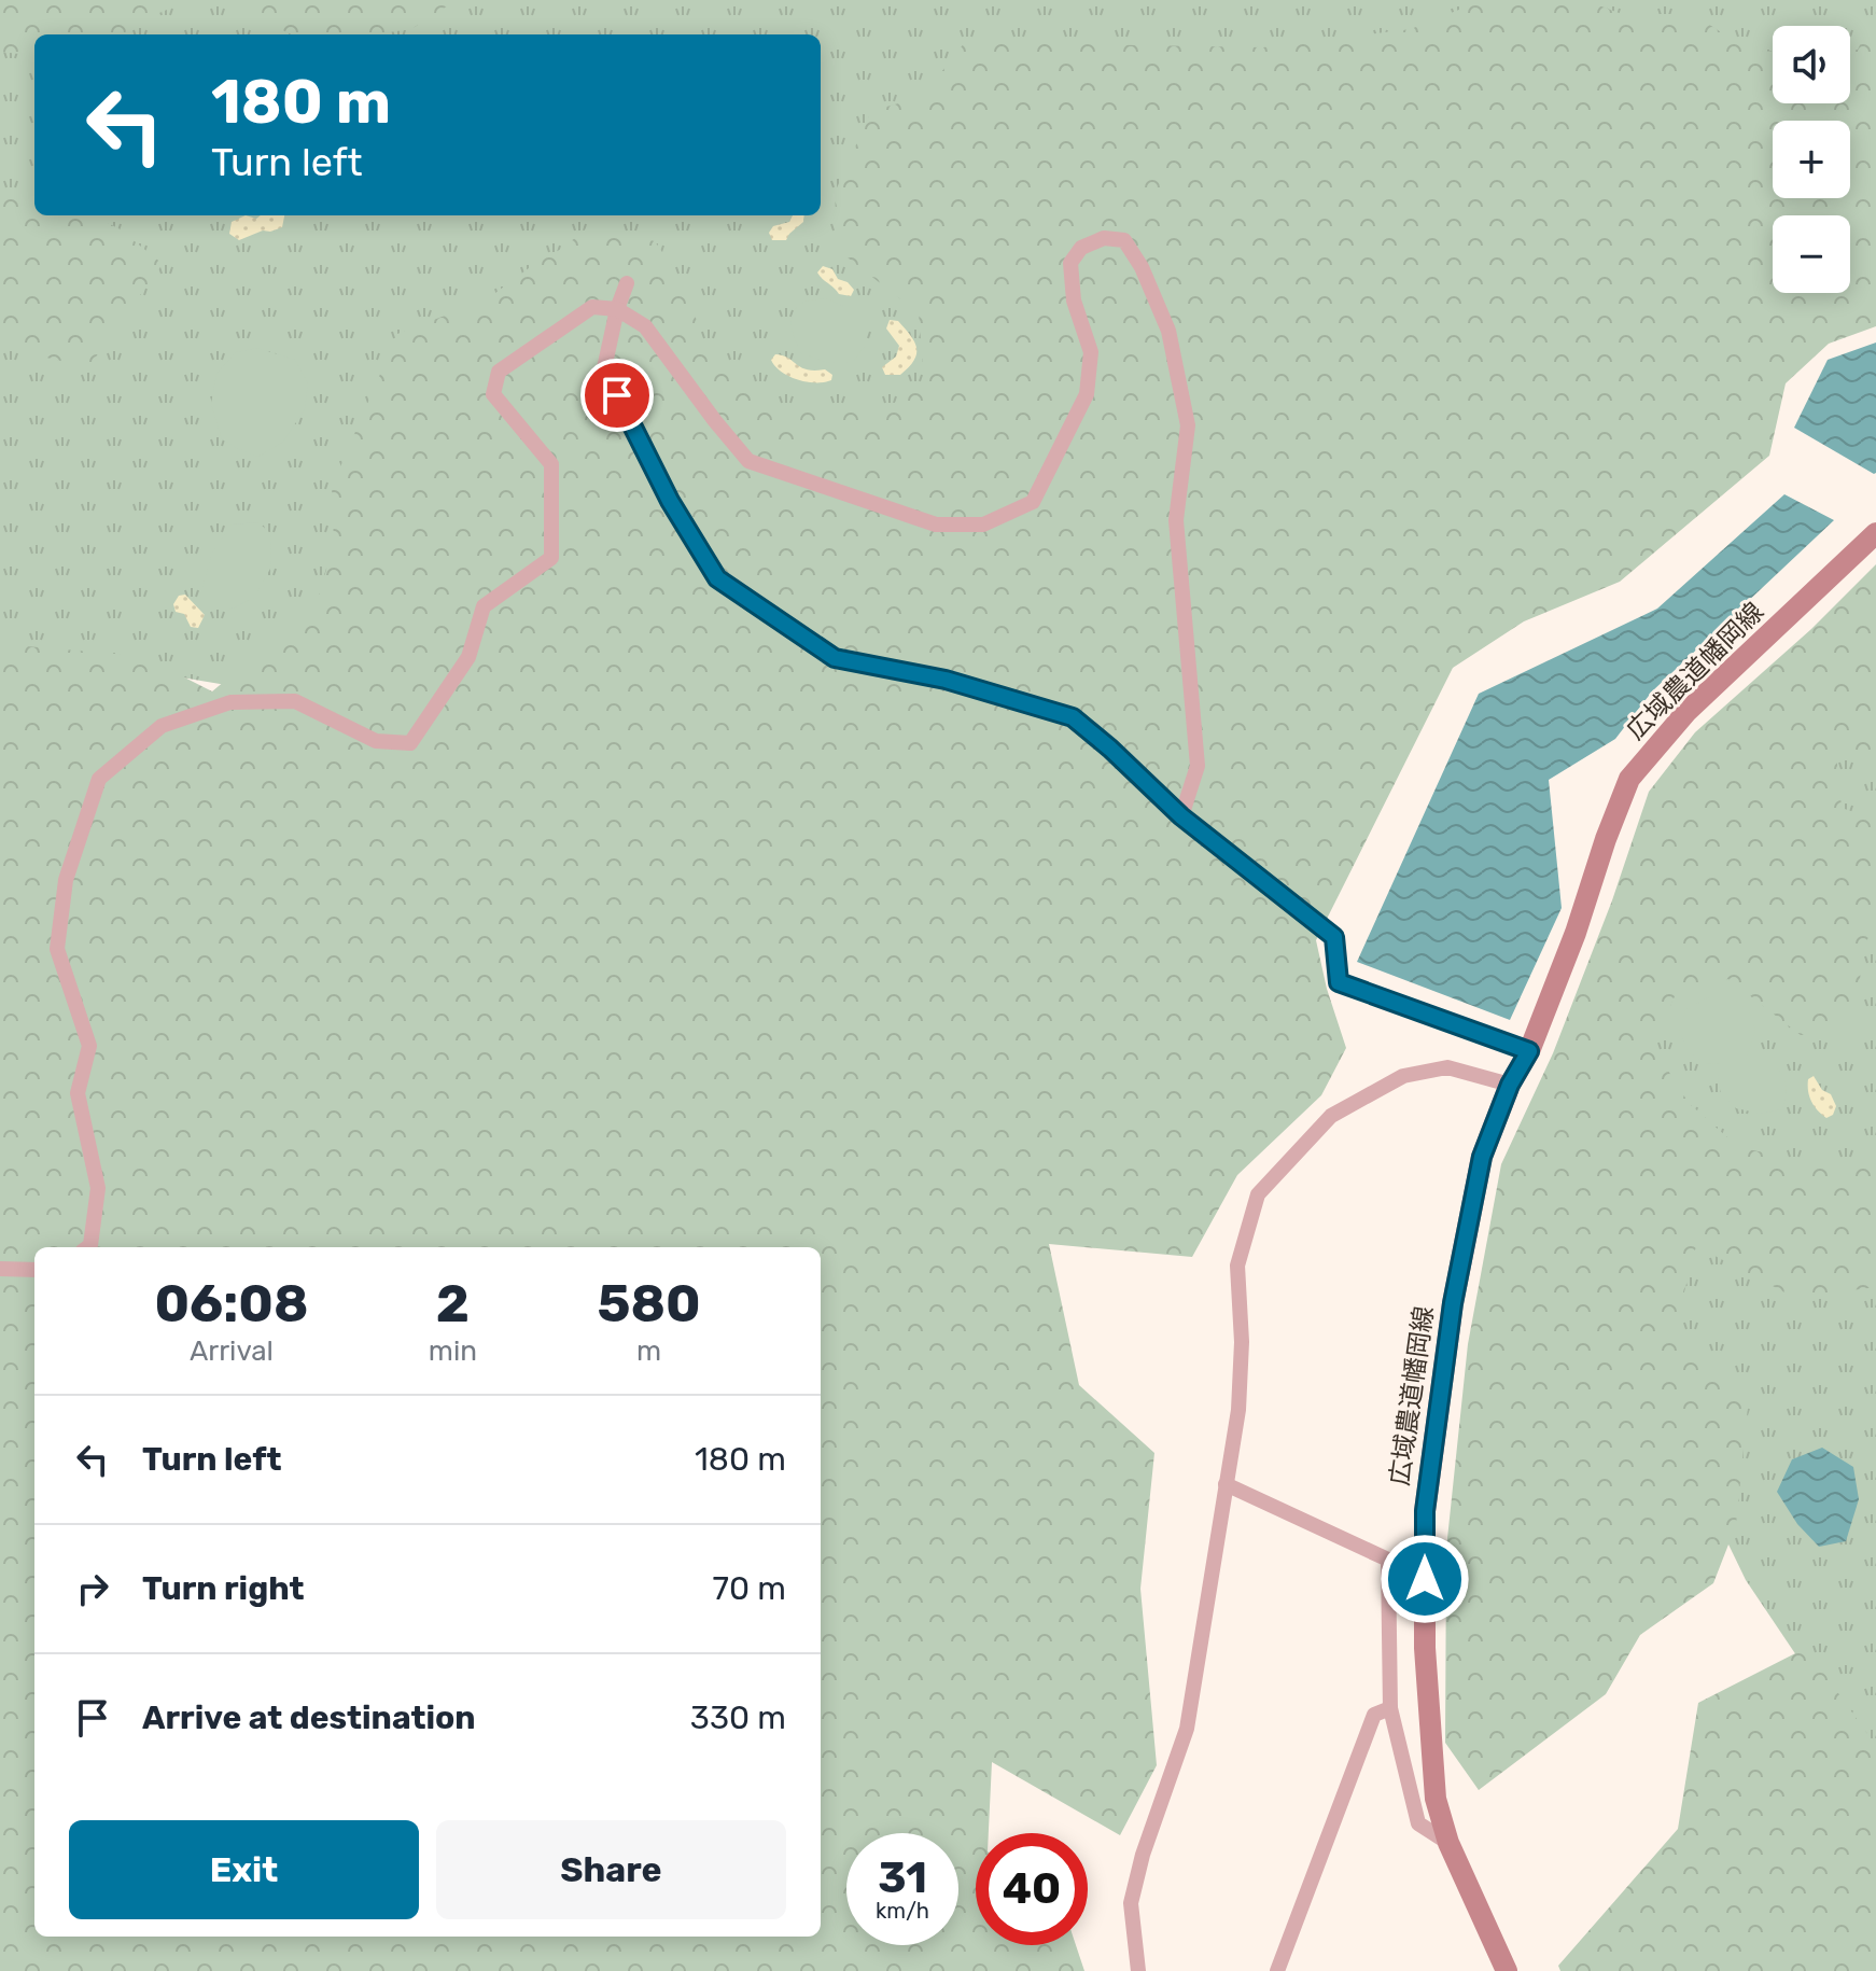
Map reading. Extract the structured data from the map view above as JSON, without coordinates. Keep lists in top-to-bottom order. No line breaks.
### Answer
{"streets":{"street":["広域農道幡岡線"]},"page":{"map_buttons":["+","−"],"turn":["180 m","Turn left"],"eta":["06:08","Arrival","2","min","580","m"],"list":[{"name":"Turn left","value":"180 m"},{"name":"Turn right","value":"70 m"},{"name":"Arrive at destination","value":"330 m"}],"buttons":["Exit","Share"],"speed":"31 km/h","limit":"40"}}
